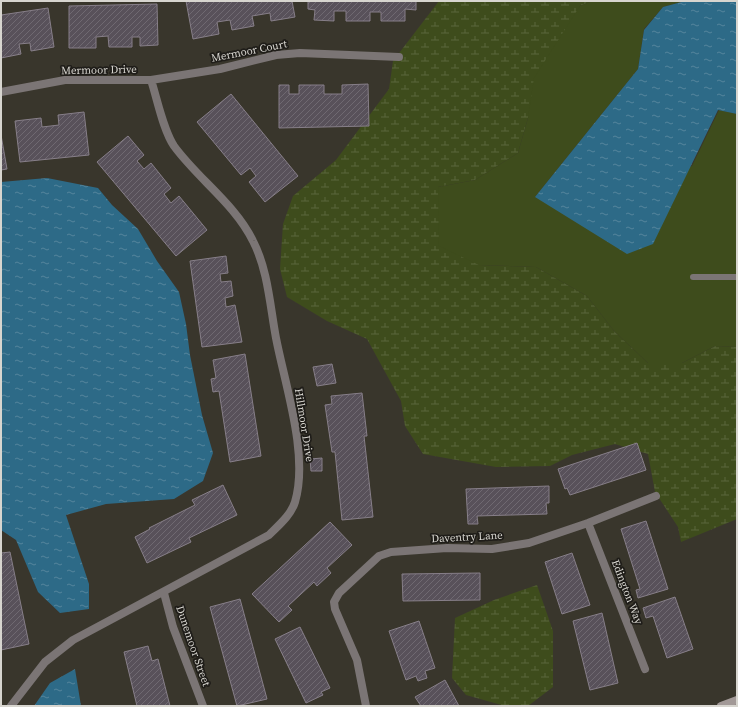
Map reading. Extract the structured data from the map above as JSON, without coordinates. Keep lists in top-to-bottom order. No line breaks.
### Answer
{"streets":{"street":["Mermoor Court","Mermoor Drive","Hillmoor Drive","Daventry Lane","Edington Way","Dunemoor Street"]},"crossings":[["Mermoor Court","Mermoor Drive"],["Mermoor Court","Hillmoor Drive"],["Mermoor Drive","Hillmoor Drive"],["Hillmoor Drive","Dunemoor Street"],["Daventry Lane","Edington Way"]]}
